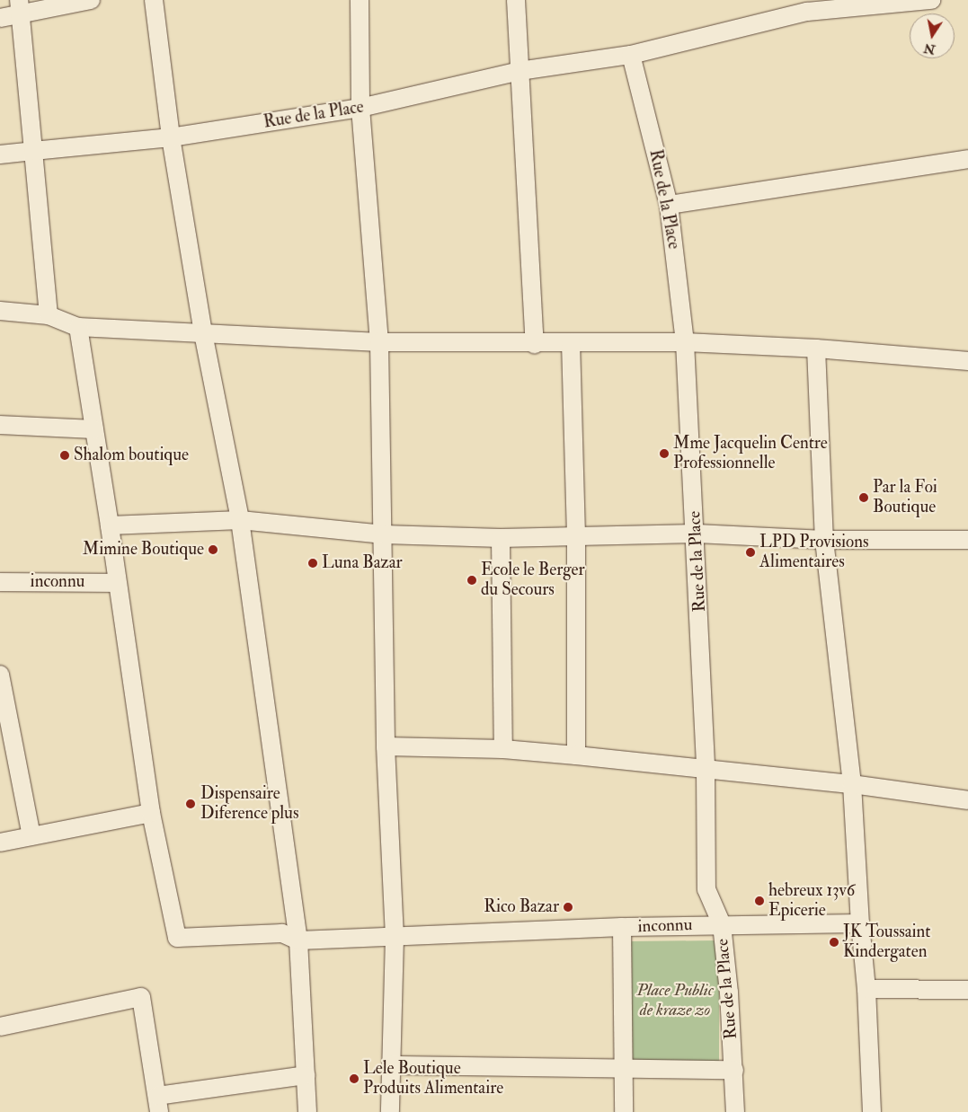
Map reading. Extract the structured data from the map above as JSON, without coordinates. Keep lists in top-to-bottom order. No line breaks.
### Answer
{"streets":{"street":["Rue de la Place","inconnu"]},"crossings":[["Rue de la Place","inconnu"]],"parks":["Place Public de kraze zo"],"places":["Mme Jacquelin Centre Professionnelle","Shalom boutique","Par la Foi Boutique","Mimine Boutique","LPD Provisions Alimentaires","Luna Bazar","Ecole le Berger du Secours","Dispensaire Diference plus","hebreux 13v6 Epicerie","Rico Bazar","JK Toussaint Kindergaten","Lele Boutique Produits Alimentaire"],"north":"bottom"}
